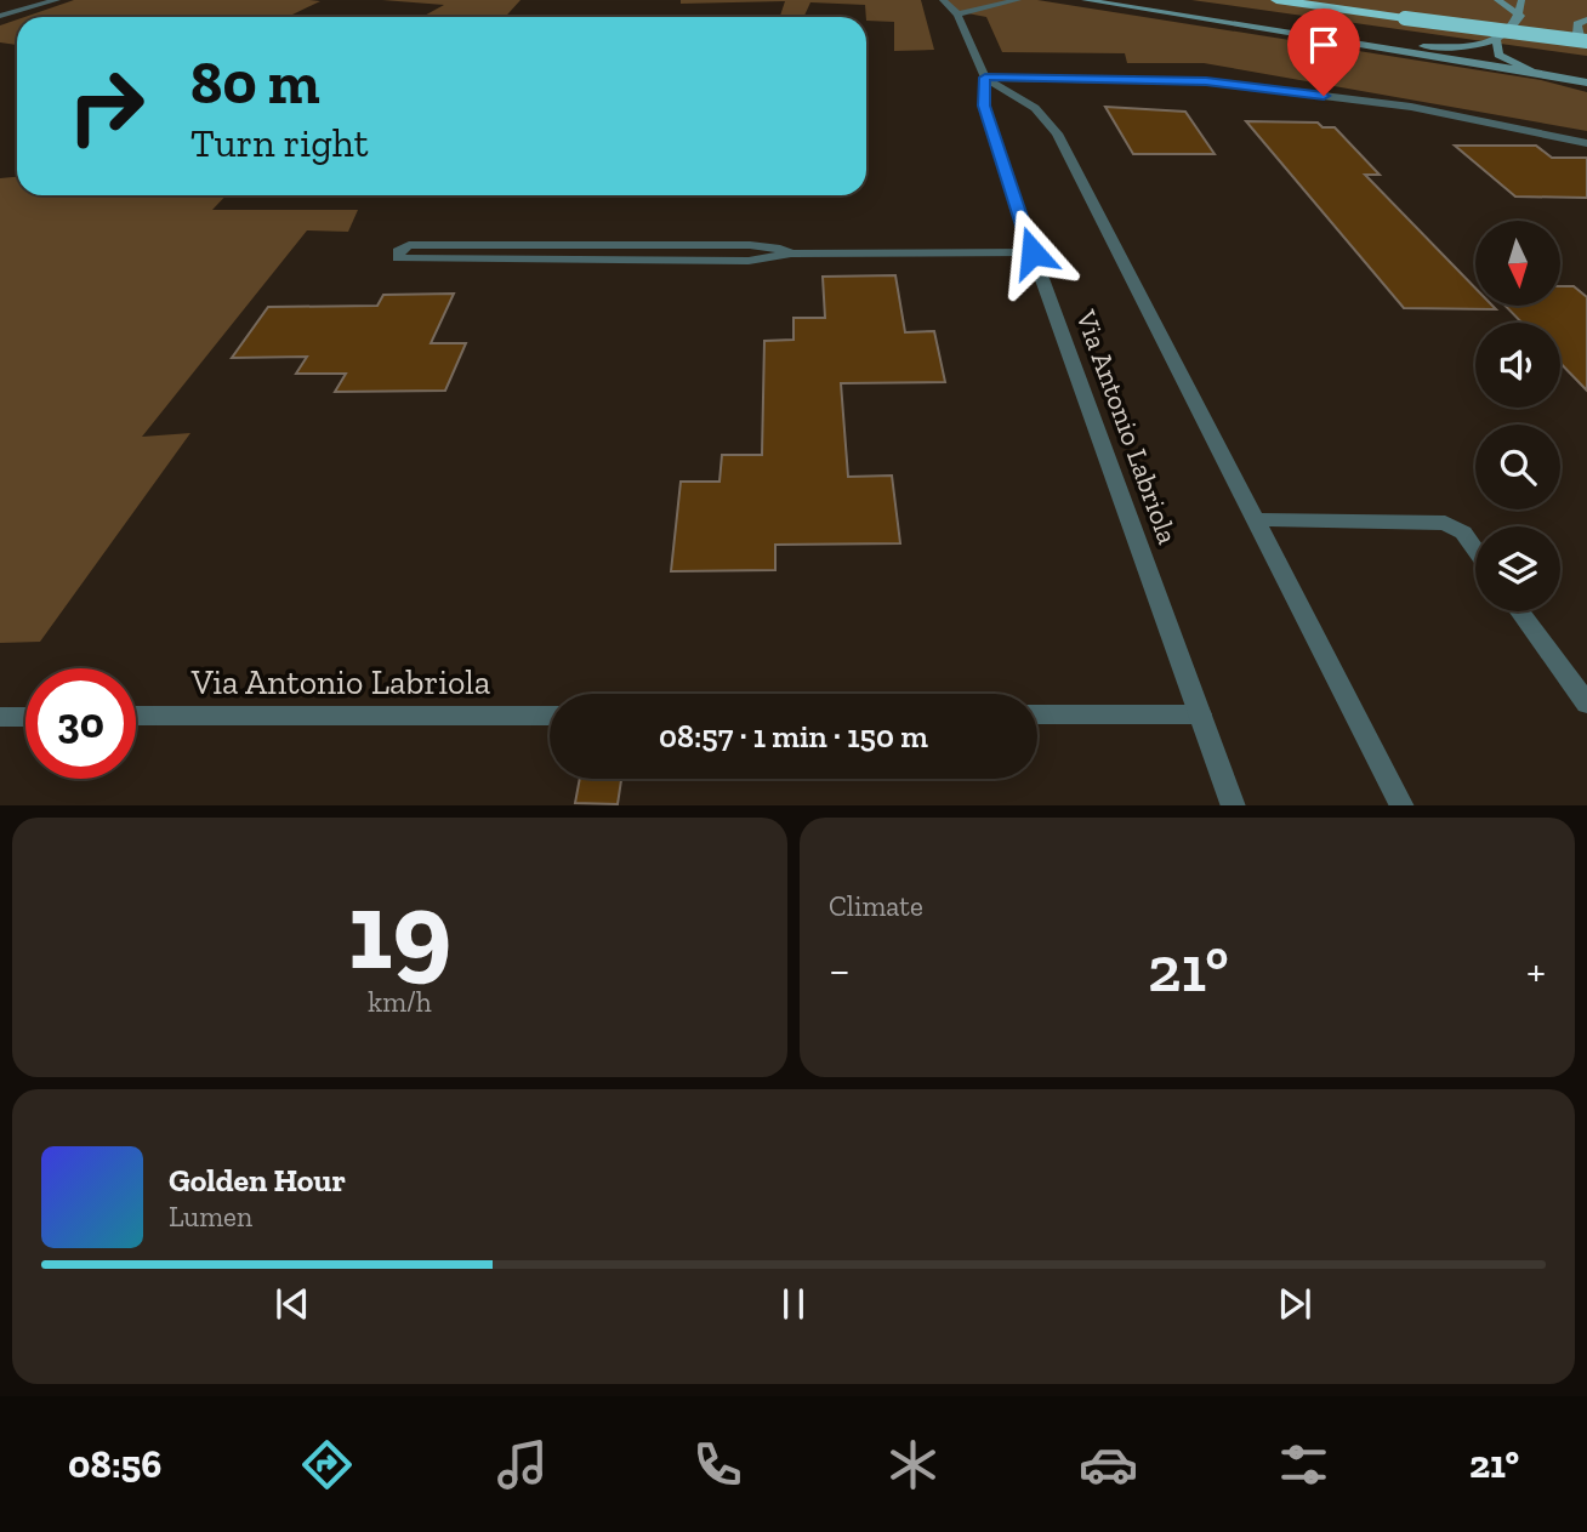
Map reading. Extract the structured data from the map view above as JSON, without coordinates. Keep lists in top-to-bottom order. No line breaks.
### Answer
{"streets":{"street":["Via Antonio Labriola"]},"north":"bottom","page":{"turn":["80 m","Turn right"],"limit":"30","trip":"08:57 · 1 min · 150 m","tile":[["19","km/h"],"Climate"],"heat":["−","21°","+"],"song":["Golden Hour","Lumen"],"tabs":["08:56","21°"]}}
